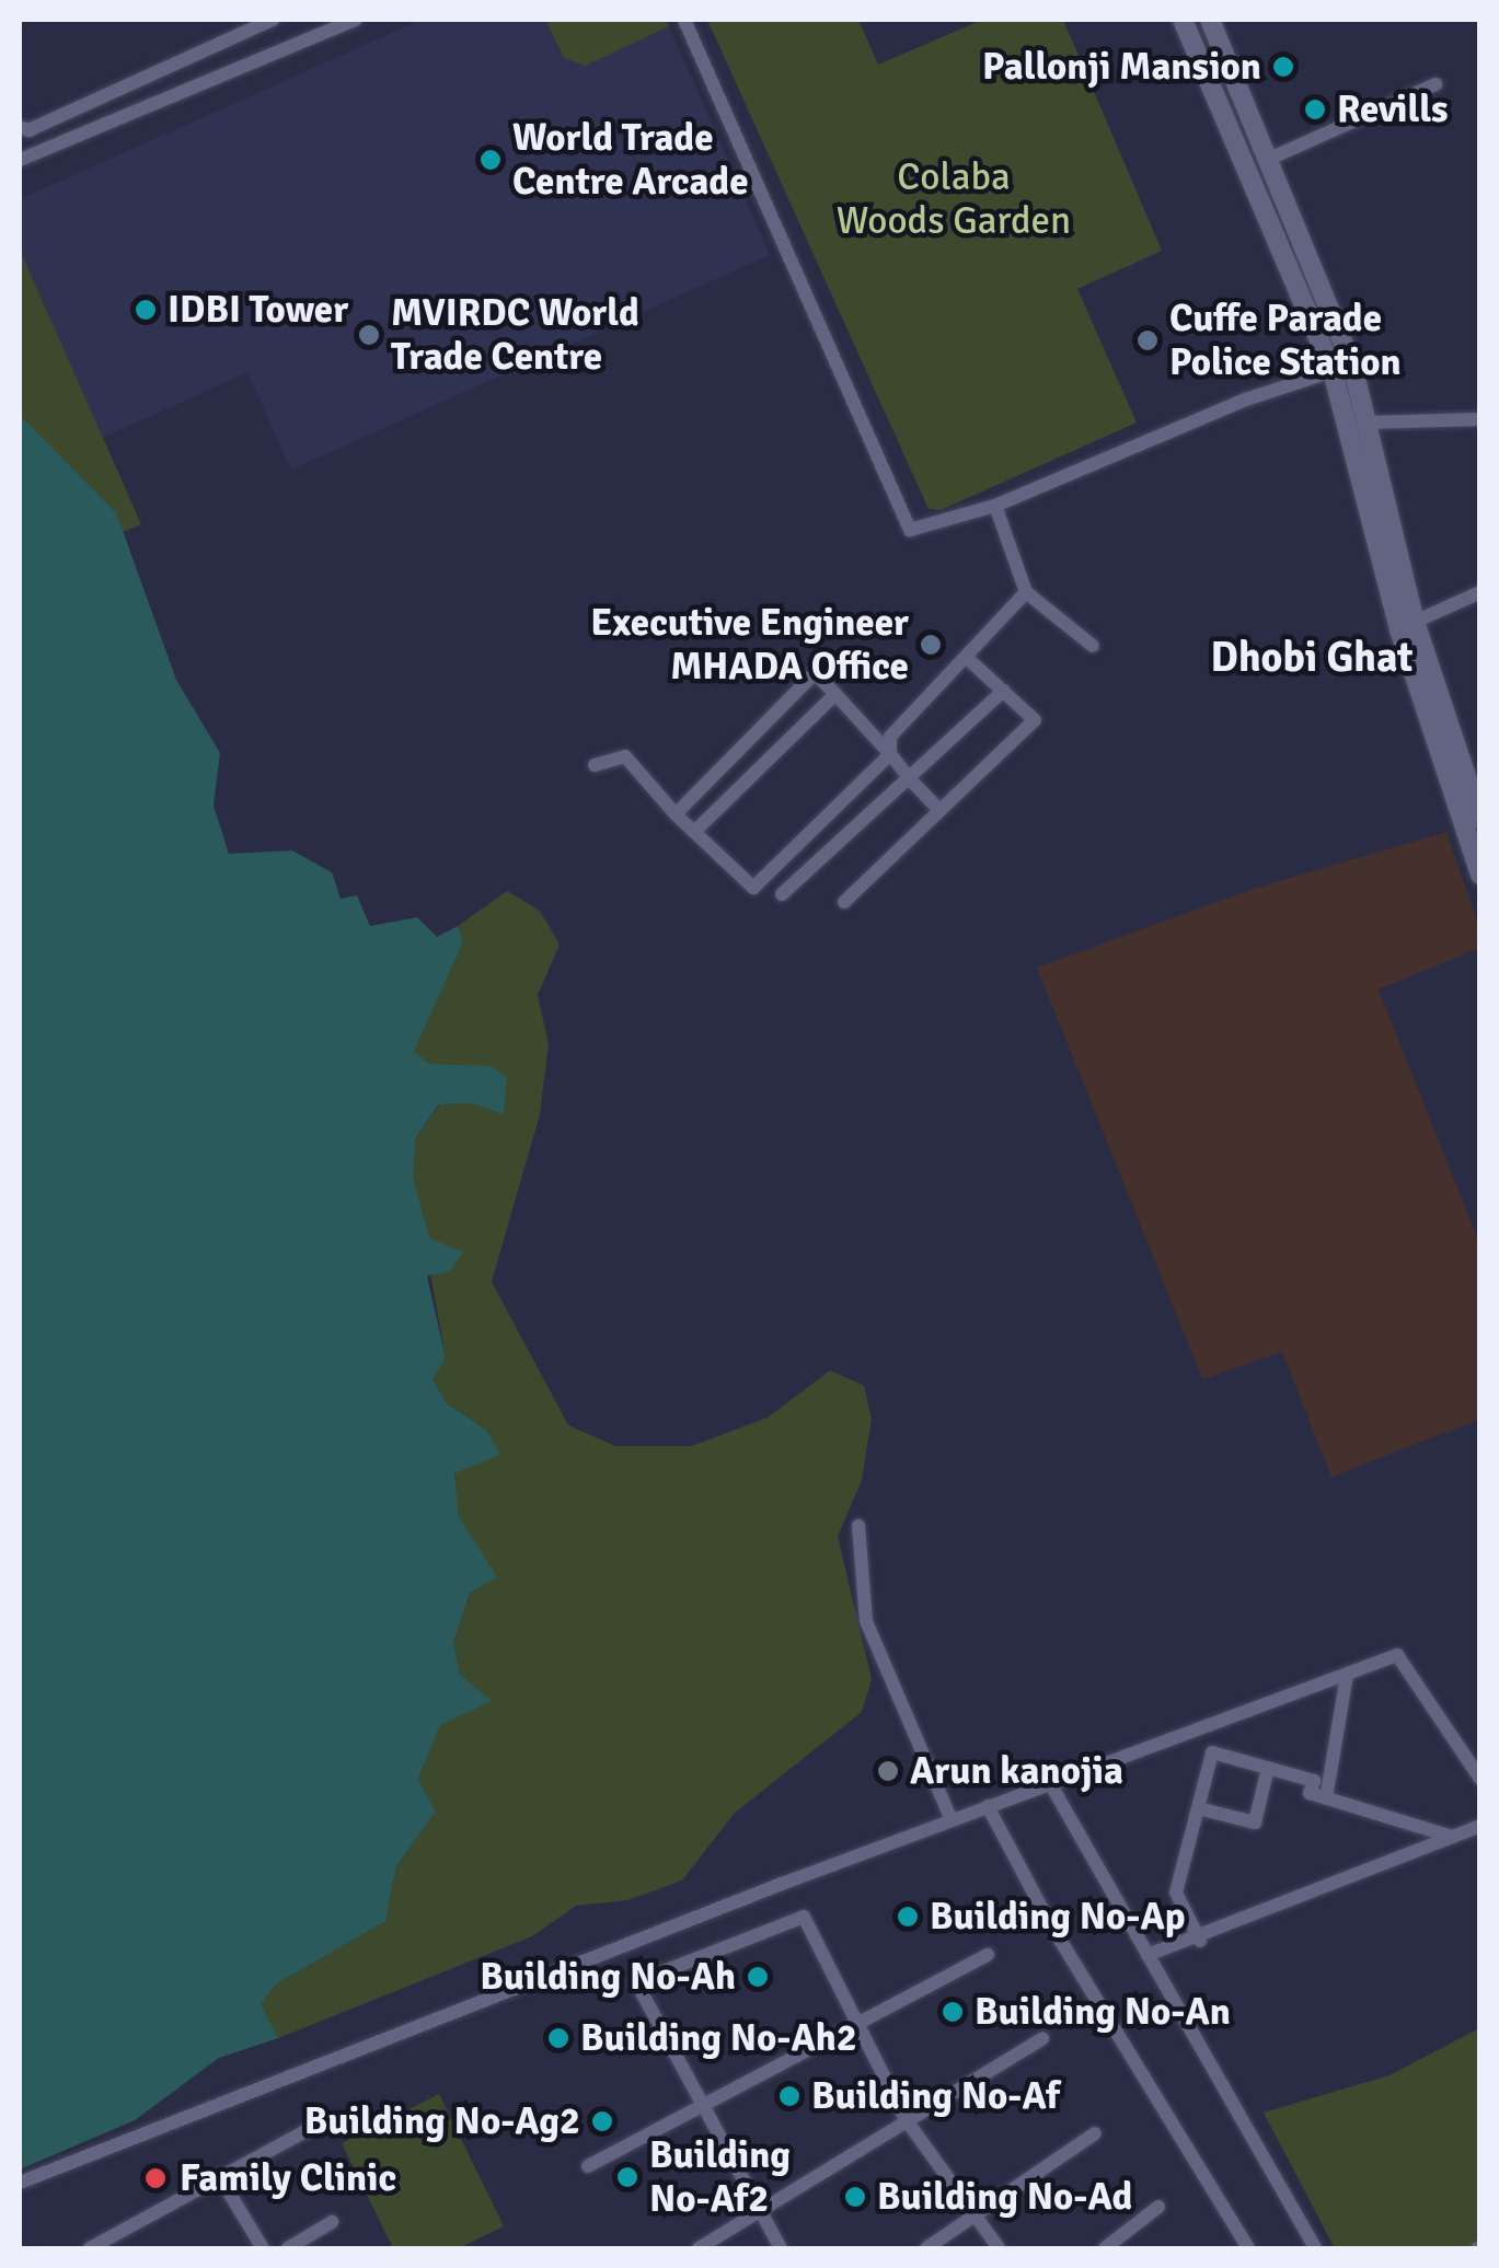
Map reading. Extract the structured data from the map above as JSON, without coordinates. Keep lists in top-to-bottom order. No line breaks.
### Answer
{"districts":["Dhobi Ghat"],"parks":["Colaba Woods Garden"],"places":["Pallonji Mansion","Revills","World Trade Centre Arcade","IDBI Tower","MVIRDC World Trade Centre","Cuffe Parade Police Station","Executive Engineer MHADA Office","Arun kanojia","Building No-Ap","Building No-Ah","Building No-An","Building No-Ah2","Building No-Af","Building No-Ag2","Building No-Af2","Family Clinic","Building No-Ad"]}
